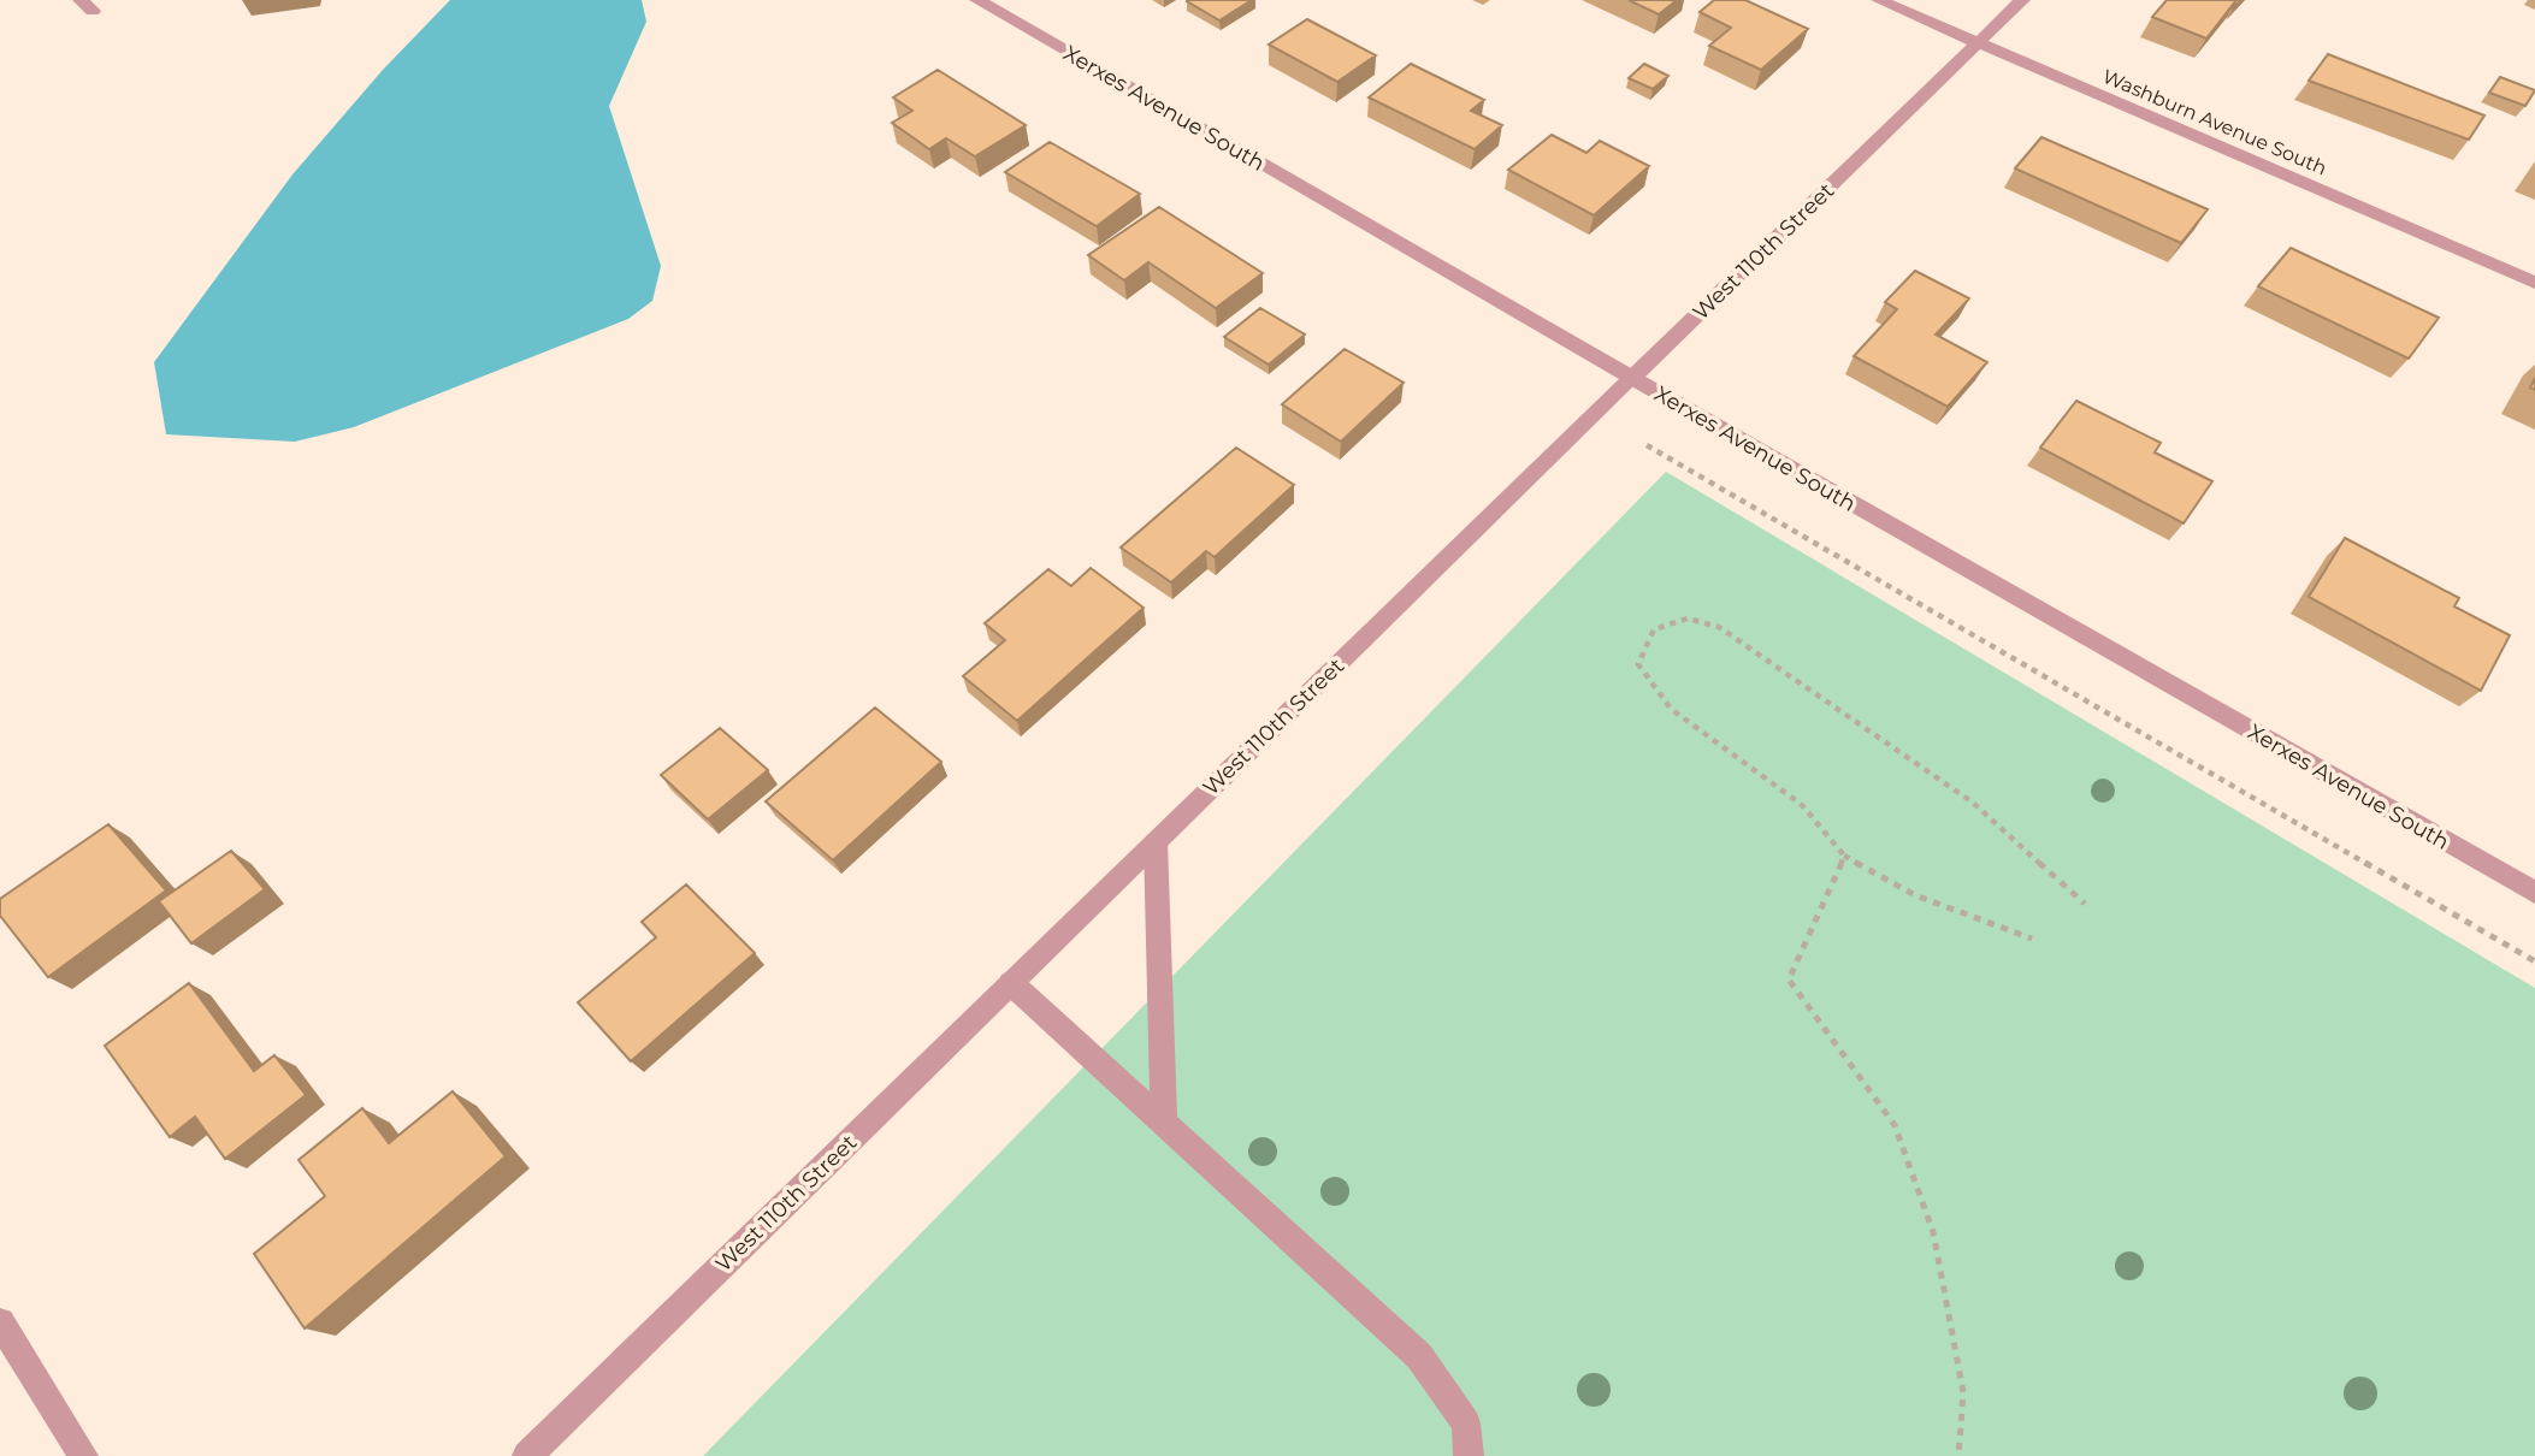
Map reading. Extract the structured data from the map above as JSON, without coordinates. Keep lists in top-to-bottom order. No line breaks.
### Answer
{"streets":{"street":["Xerxes Avenue South","Washburn Avenue South","West 110th Street"]},"crossings":[["Xerxes Avenue South","West 110th Street"],["Washburn Avenue South","West 110th Street"]]}
